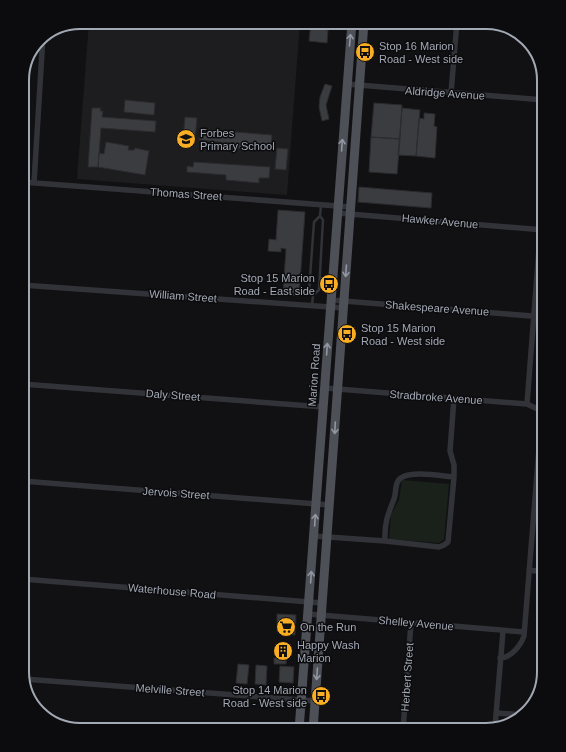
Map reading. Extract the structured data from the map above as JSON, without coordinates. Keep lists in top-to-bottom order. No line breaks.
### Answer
{"streets":{"main road":["Marion Road"],"street":["Aldridge Avenue","Thomas Street","Hawker Avenue","William Street","Shakespeare Avenue","Daly Street","Stradbroke Avenue","Jervois Street","Waterhouse Road","Shelley Avenue","Herbert Street","Melville Street"]},"crossings":[["Aldridge Avenue","Marion Road"],["Thomas Street","Hawker Avenue"],["Thomas Street","Marion Road"],["William Street","Shakespeare Avenue"],["William Street","Marion Road"],["Marion Road","Daly Street"],["Marion Road","Stradbroke Avenue"],["Marion Road","Jervois Street"],["Marion Road","Waterhouse Road"],["Marion Road","Shelley Avenue"],["Marion Road","Melville Street"],["Shelley Avenue","Herbert Street"]],"places":{"bus stop":["Stop 16 Marion Road - West side","Stop 15 Marion Road - East side","Stop 15 Marion Road - West side","Stop 14 Marion Road - West side"],"school or university":["Forbes Primary School"],"supermarket":["On the Run"],"building":["Happy Wash Marion"]}}
